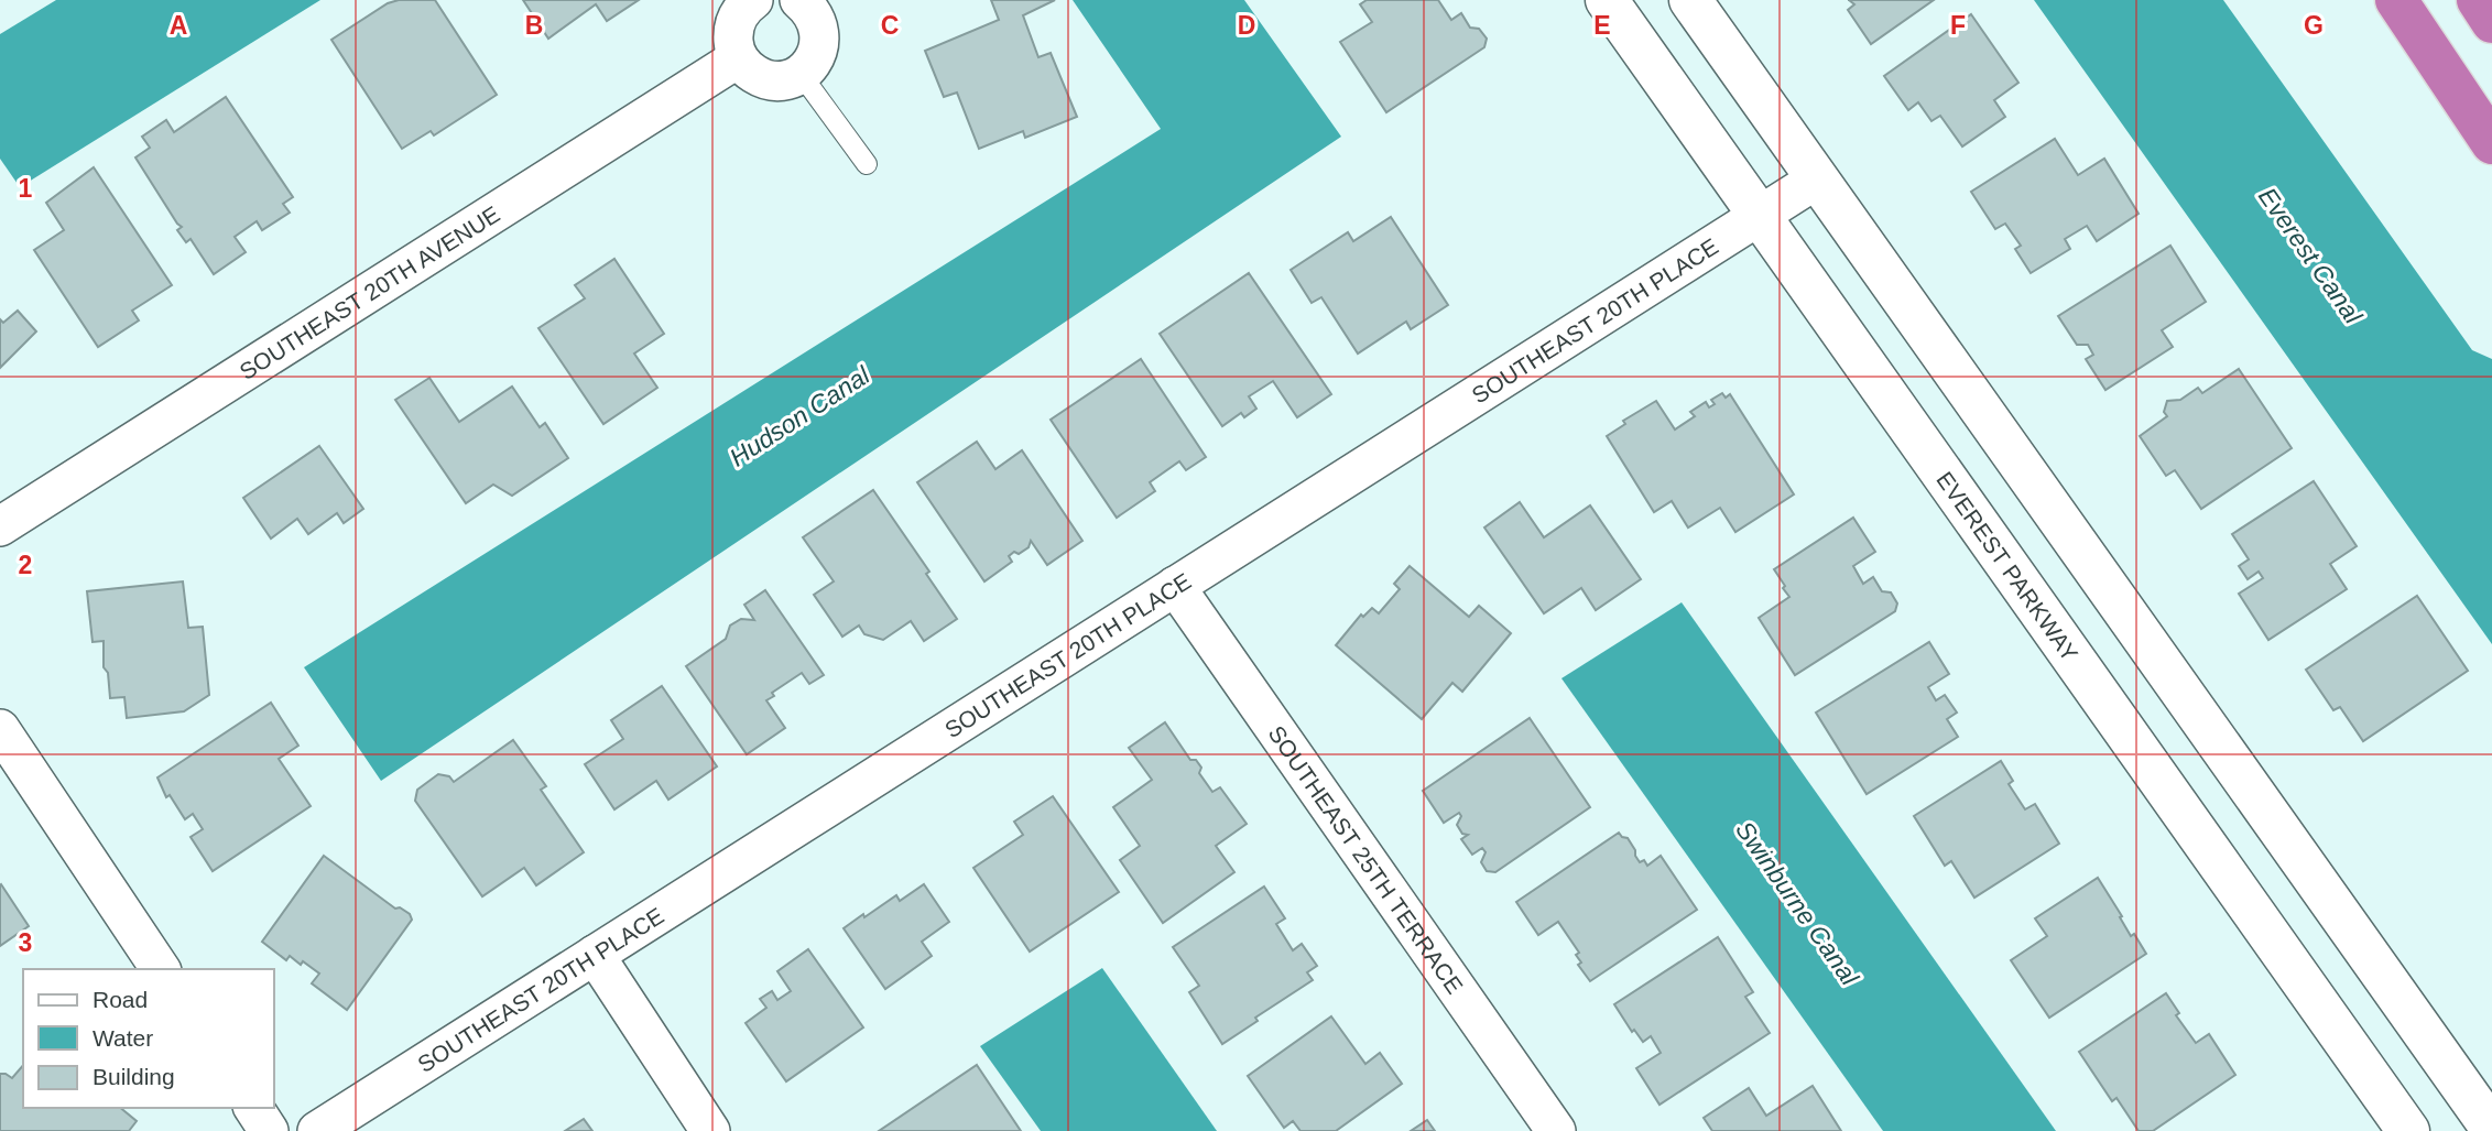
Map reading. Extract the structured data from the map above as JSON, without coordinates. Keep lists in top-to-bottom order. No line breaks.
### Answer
{"streets":{"street":["SOUTHEAST 20TH AVENUE","SOUTHEAST 20TH PLACE","EVEREST PARKWAY","SOUTHEAST 25TH TERRACE"]},"crossings":[["SOUTHEAST 20TH PLACE","EVEREST PARKWAY"],["SOUTHEAST 20TH PLACE","SOUTHEAST 25TH TERRACE"]],"water":["Everest Canal","Hudson Canal","Swinburne Canal"],"legend":["Road","Water","Building"],"grid":{"columns":["A","B","C","D","E","F","G"],"rows":["1","2","3"]}}
